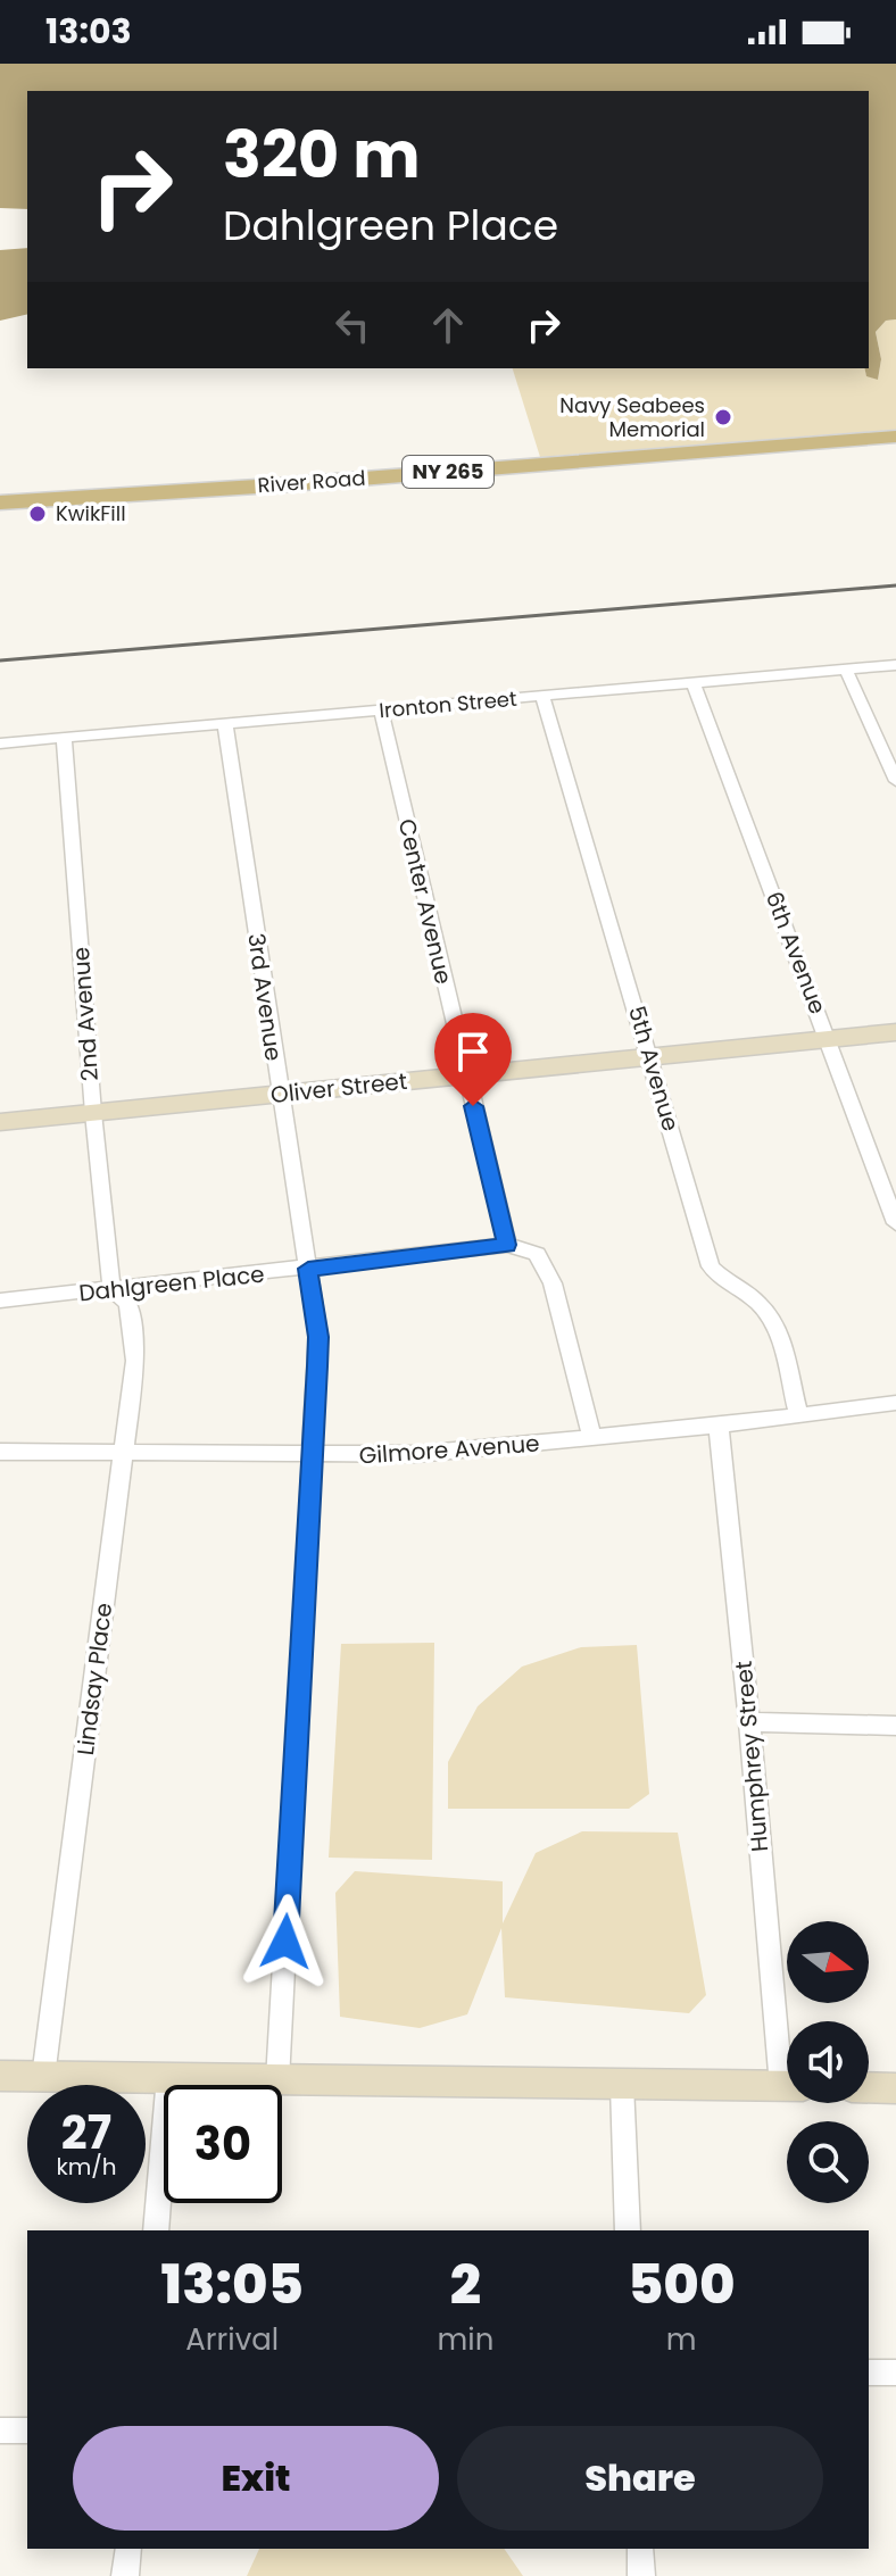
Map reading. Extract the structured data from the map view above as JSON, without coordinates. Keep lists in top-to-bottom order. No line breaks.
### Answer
{"streets":{"main road":["NY 265","River Road","Oliver Street"],"street":["Ironton Street","Center Avenue","6th Avenue","3rd Avenue","2nd Avenue","5th Avenue","Dahlgreen Place","Gilmore Avenue","Lindsay Place","Humphrey Street"]},"crossings":[["Ironton Street","Center Avenue"],["Ironton Street","6th Avenue"],["Ironton Street","3rd Avenue"],["Ironton Street","2nd Avenue"],["Ironton Street","5th Avenue"],["Center Avenue","Oliver Street"],["Center Avenue","Dahlgreen Place"],["6th Avenue","Oliver Street"],["3rd Avenue","Oliver Street"],["3rd Avenue","Dahlgreen Place"],["3rd Avenue","Gilmore Avenue"],["2nd Avenue","Oliver Street"],["2nd Avenue","Dahlgreen Place"],["2nd Avenue","Lindsay Place"],["5th Avenue","Oliver Street"],["5th Avenue","Gilmore Avenue"],["Dahlgreen Place","Lindsay Place"],["Gilmore Avenue","Lindsay Place"],["Gilmore Avenue","Humphrey Street"]],"places":["Navy Seabees Memorial","KwikFill"],"north":"right","page":{"status":"13:03","turn":["320 m","Dahlgreen Place"],"speed":"27 km/h","limit":"30","eta":["13:05","Arrival","2","min","500","m"],"buttons":["Exit","Share"]}}
